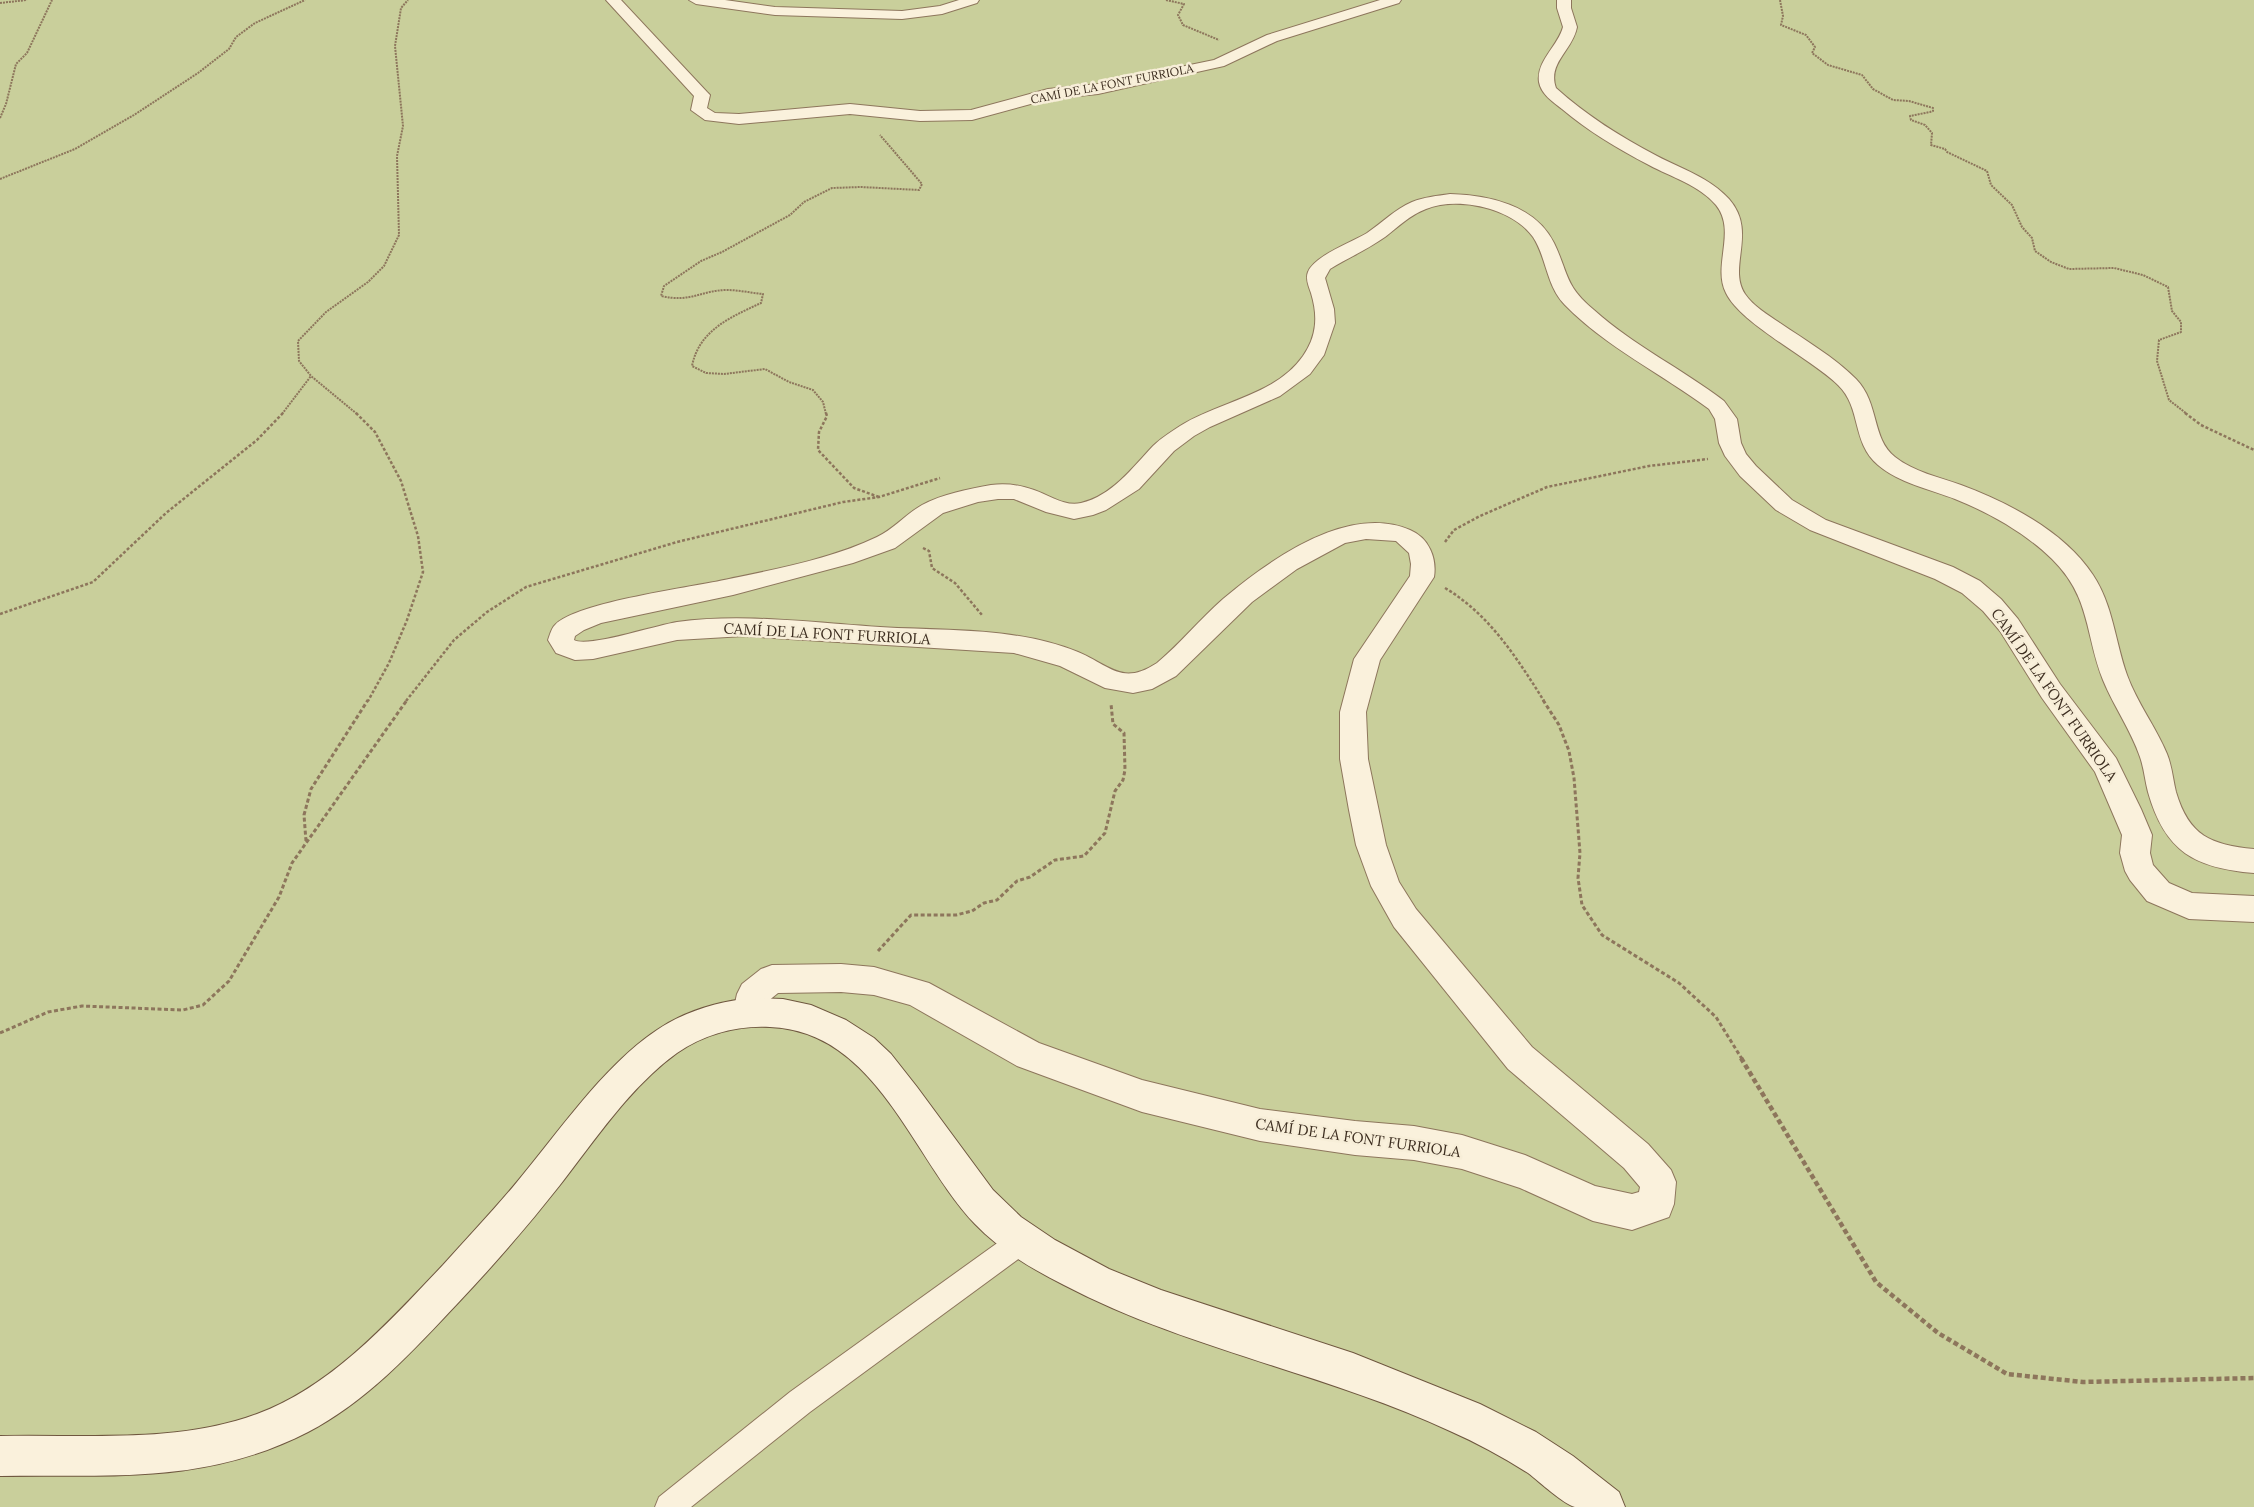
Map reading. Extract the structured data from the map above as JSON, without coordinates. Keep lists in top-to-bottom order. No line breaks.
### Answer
{"streets":{"street":["CAMÍ DE LA FONT FURRIOLA"]}}
